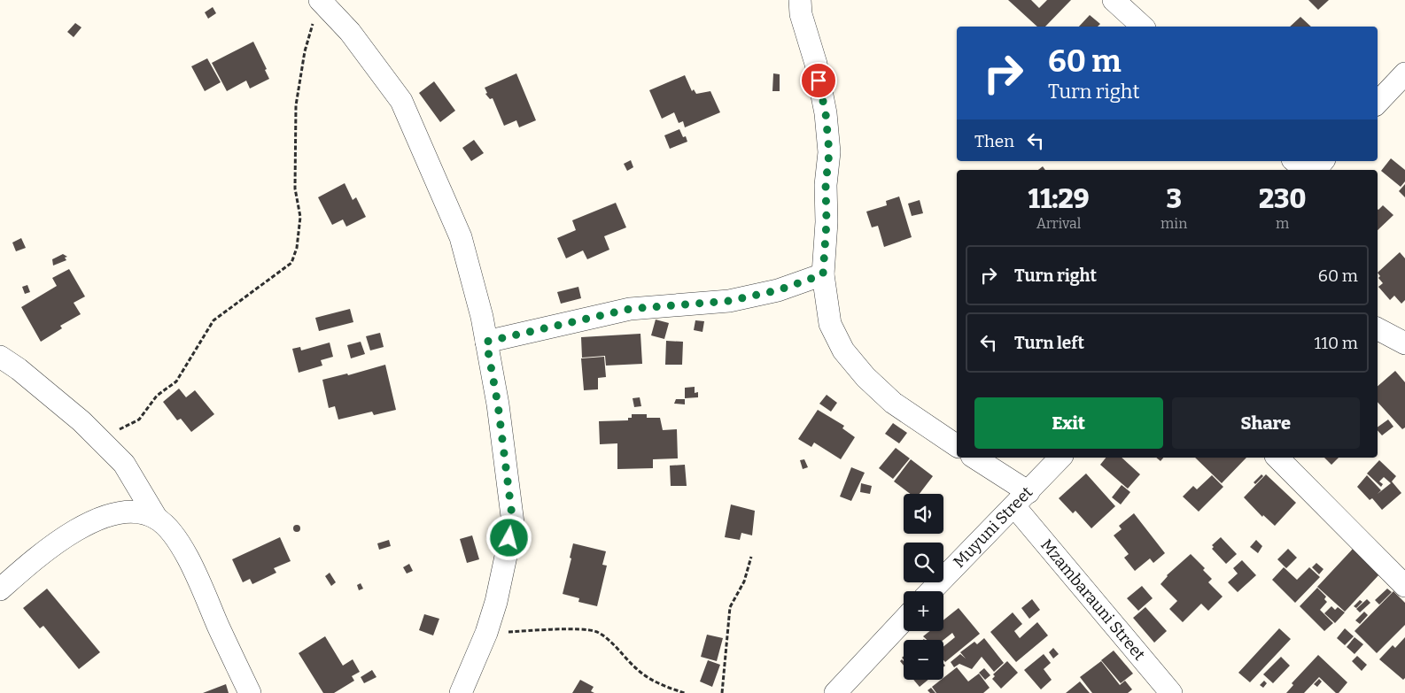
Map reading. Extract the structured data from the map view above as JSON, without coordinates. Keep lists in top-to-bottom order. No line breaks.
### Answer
{"streets":{"street":["Muyuni Street","Mzambarauni Street"]},"crossings":[["Muyuni Street","Mzambarauni Street"]],"page":{"turn":["60 m","Turn right"],"then":"Then","eta":["11:29","Arrival","3","min","230","m"],"list":[{"name":"Turn right","value":"60 m"},{"name":"Turn left","value":"110 m"}],"buttons":["Exit","Share"],"map_buttons":["+","−"]}}
